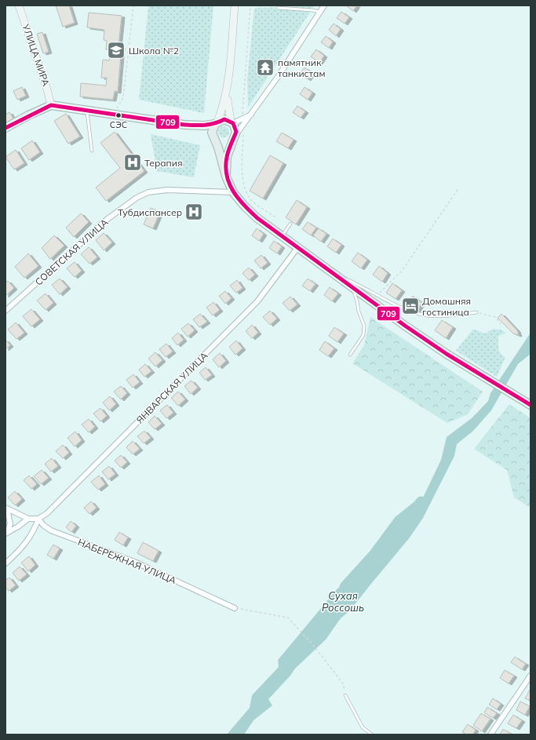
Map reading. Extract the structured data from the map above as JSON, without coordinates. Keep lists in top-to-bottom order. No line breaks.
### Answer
{"streets":{"main road":["УЛИЦА МИРА"],"street":["СОВЕТСКАЯ УЛИЦА","ЯНВАРСКАЯ УЛИЦА","НАБЕРЕЖНАЯ УЛИЦА"]},"crossings":[["ЯНВАРСКАЯ УЛИЦА","НАБЕРЕЖНАЯ УЛИЦА"]],"water":["Сухая Россошь"],"places":{"school or university":["Школа №2"],"temple":["памятник танкистам"],"other":["СЭС"],"hospital":["Терапия","Тубдиспансер"],"hotel":["Домашняя гостиница"]},"lines":["transit line 709"]}
